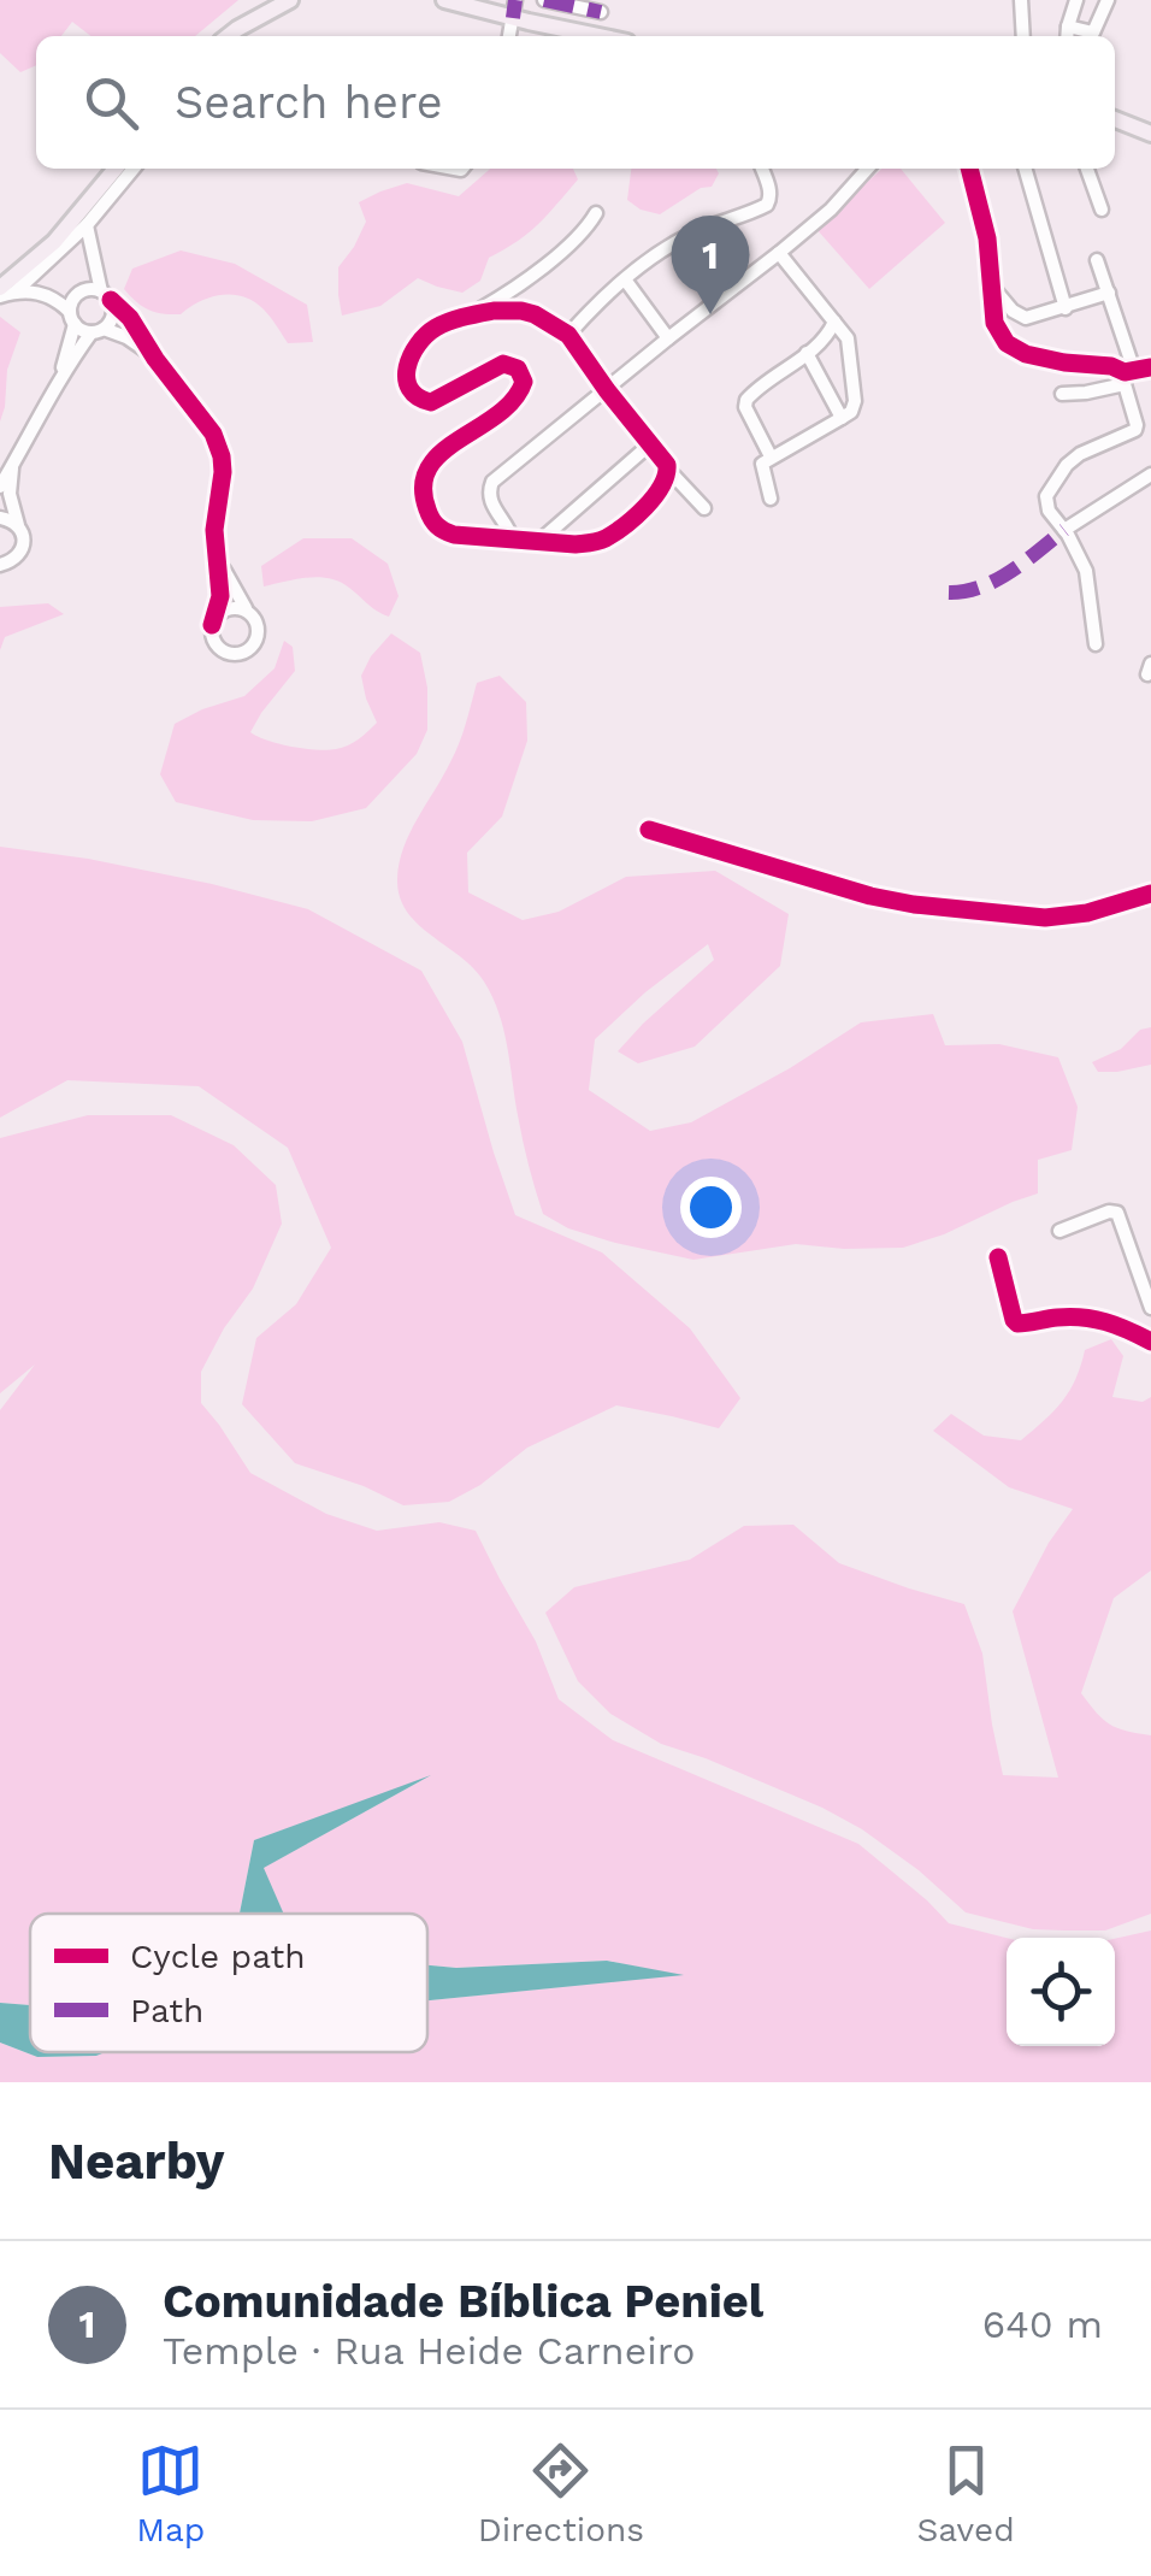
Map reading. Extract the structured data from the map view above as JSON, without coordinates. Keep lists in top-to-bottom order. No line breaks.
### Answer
{"legend":["Cycle path","Path"],"page":{"search":"Search here","pins":"1","heading":"Nearby","list":[{"mark":"1","name":"Comunidade Bíblica Peniel","note":"Temple · Rua Heide Carneiro","value":"640 m"}],"nav":["Map","Directions","Saved"]}}
